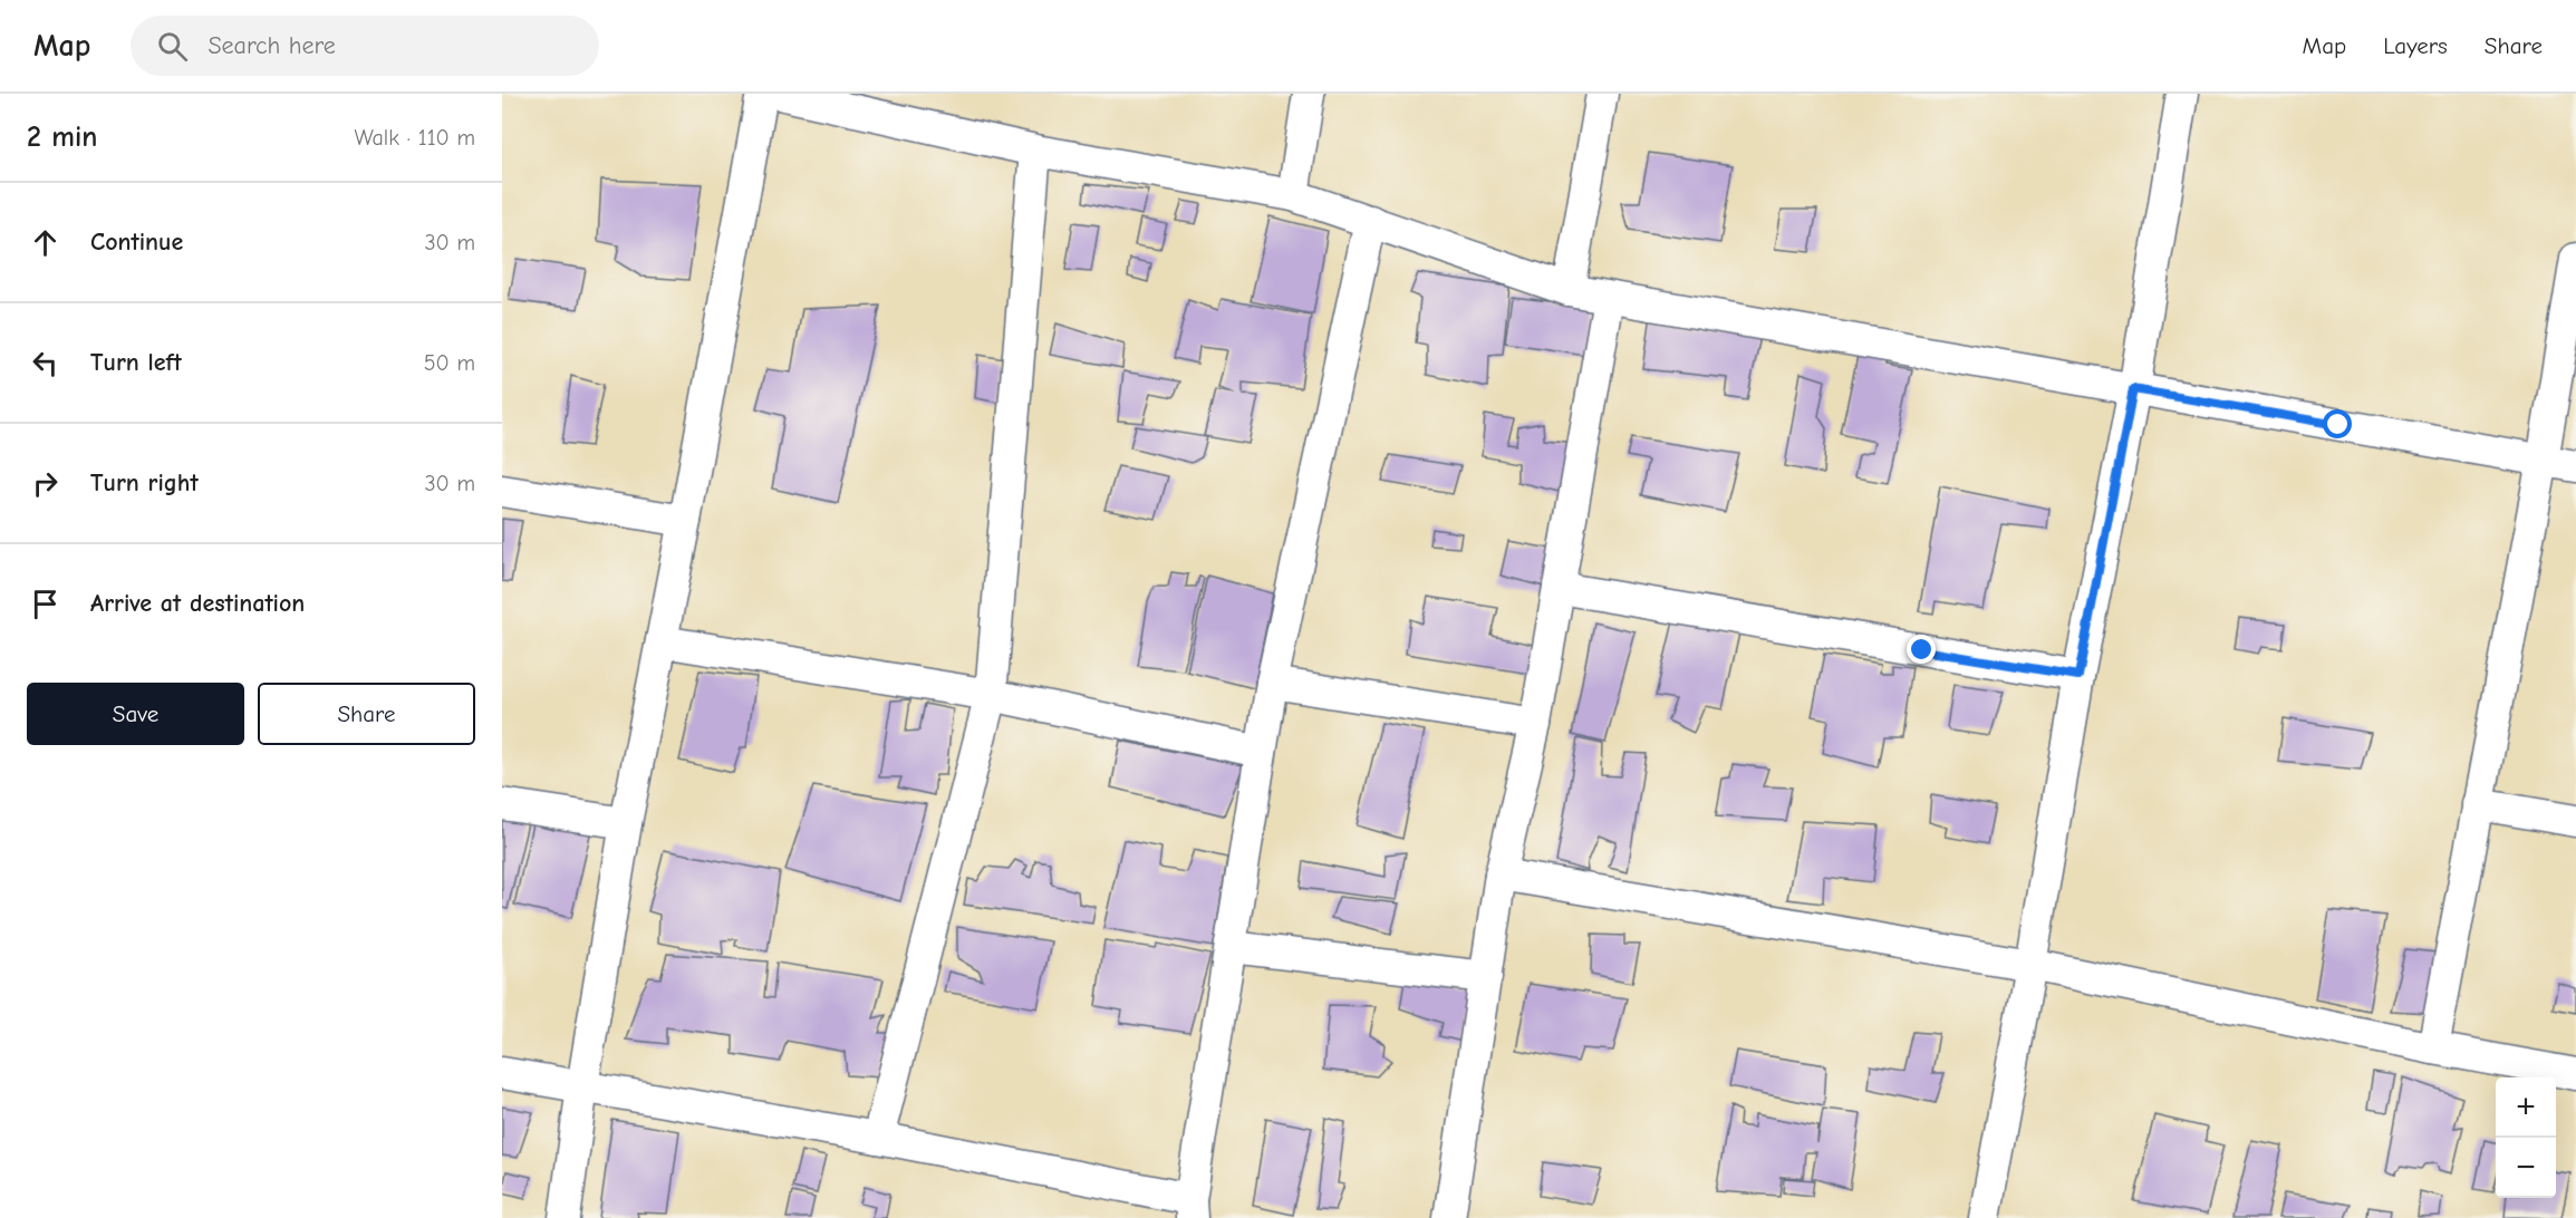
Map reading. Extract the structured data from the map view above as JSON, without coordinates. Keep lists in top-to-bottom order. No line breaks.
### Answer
{"page":{"header":"Map","search":"Search here","nav":["Map","Layers","Share"],"heading":["2 min","Walk · 110 m"],"list":[["Continue","30 m"],["Turn left","50 m"],["Turn right","30 m"],"Arrive at destination"],"buttons":["Save","Share"],"map_buttons":["+","−"]}}
